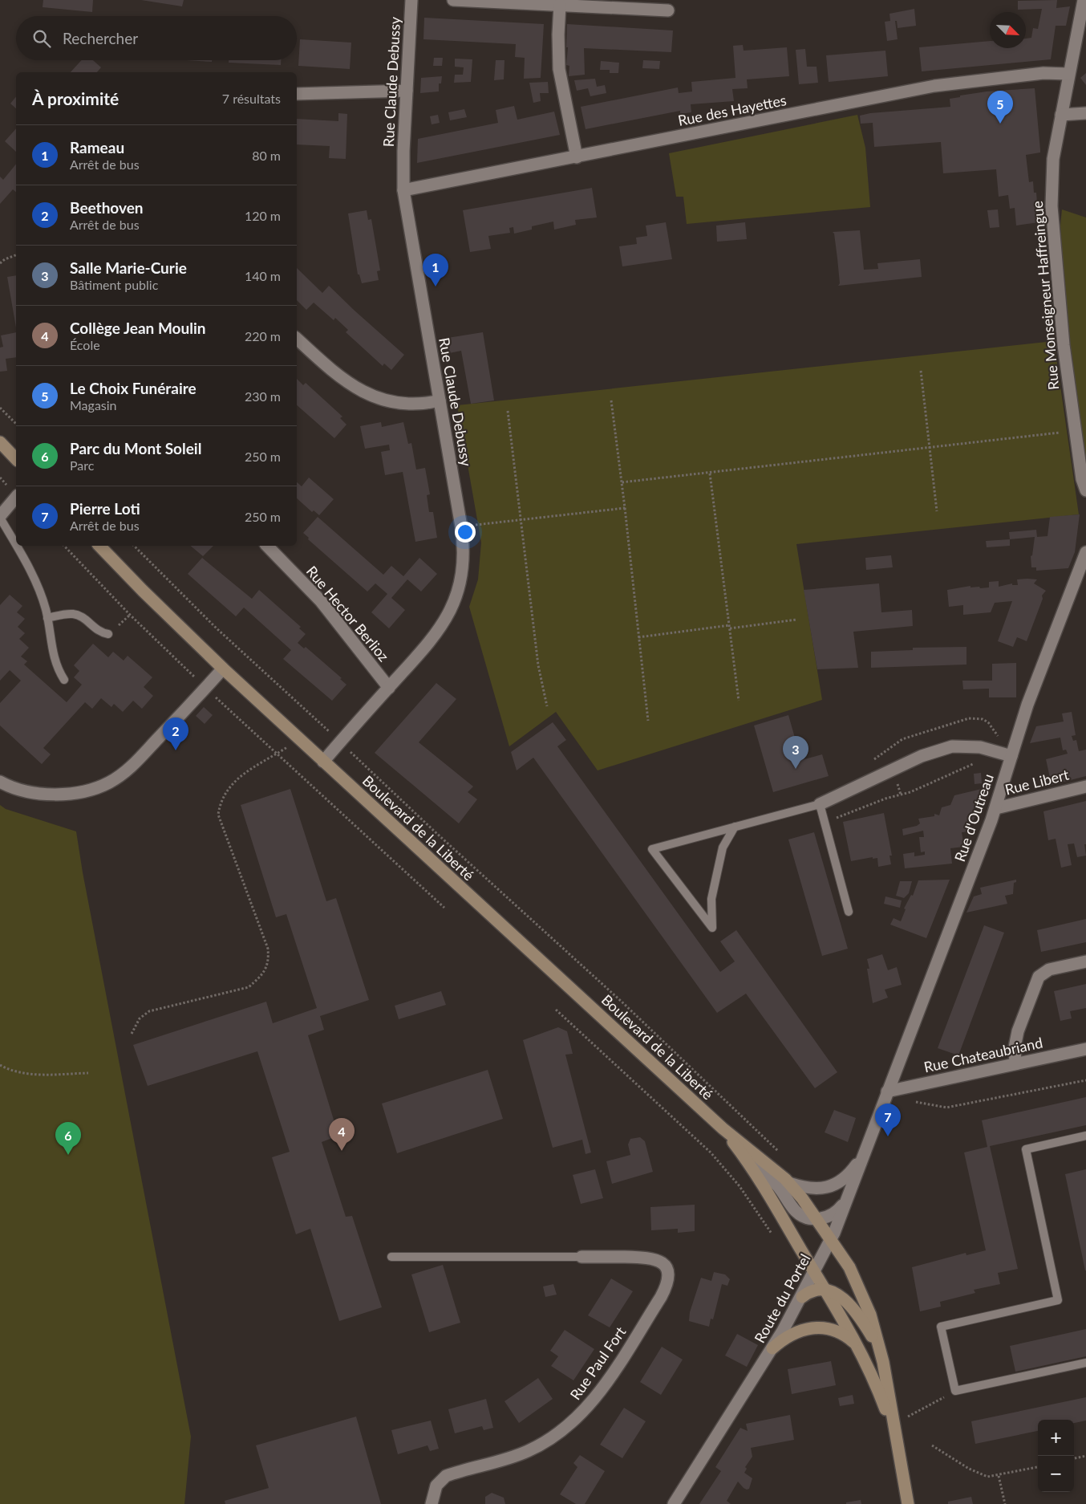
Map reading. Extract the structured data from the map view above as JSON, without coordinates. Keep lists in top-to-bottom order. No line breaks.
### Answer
{"streets":{"main road":["Boulevard de la Liberté"],"street":["Rue Claude Debussy","Rue des Hayettes","Rue Monseigneur Haffreingue","Rue Hector Berlioz","Rue Libert","Rue d'Outreau","Rue Chateaubriand","Route du Portel","Rue Paul Fort"]},"crossings":[["Rue Claude Debussy","Rue des Hayettes"],["Rue Claude Debussy","Rue Hector Berlioz"],["Rue Claude Debussy","Boulevard de la Liberté"],["Rue des Hayettes","Rue Monseigneur Haffreingue"],["Rue Libert","Rue d'Outreau"],["Rue d'Outreau","Rue Chateaubriand"],["Rue d'Outreau","Route du Portel"],["Boulevard de la Liberté","Route du Portel"],["Rue Chateaubriand","Route du Portel"]],"north":"bottom right","page":{"search":"Rechercher","heading":["À proximité","7 résultats"],"pins":["5","1","2","3","7","4","6"],"list":[{"mark":"1","name":"Rameau","note":"Arrêt de bus","value":"80 m"},{"mark":"2","name":"Beethoven","note":"Arrêt de bus","value":"120 m"},{"mark":"3","name":"Salle Marie-Curie","note":"Bâtiment public","value":"140 m"},{"mark":"4","name":"Collège Jean Moulin","note":"École","value":"220 m"},{"mark":"5","name":"Le Choix Funéraire","note":"Magasin","value":"230 m"},{"mark":"6","name":"Parc du Mont Soleil","note":"Parc","value":"250 m"},{"mark":"7","name":"Pierre Loti","note":"Arrêt de bus","value":"250 m"}],"map_buttons":["+","−"]}}
